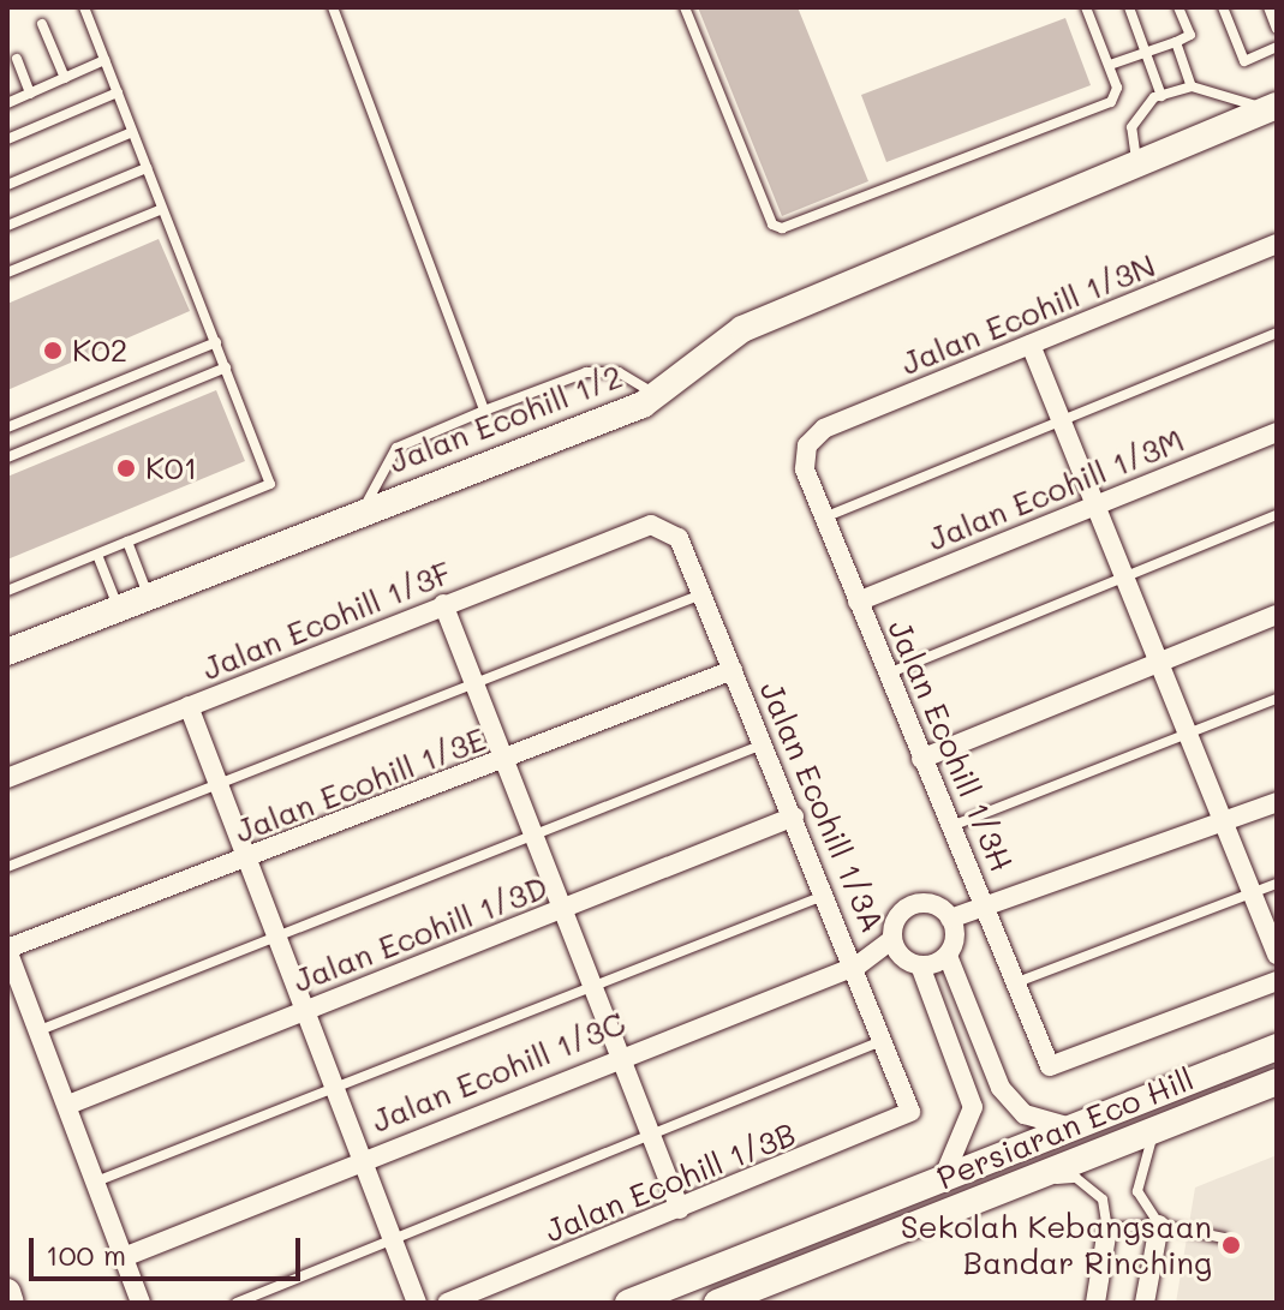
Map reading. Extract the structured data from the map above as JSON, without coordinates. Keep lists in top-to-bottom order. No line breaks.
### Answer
{"streets":{"street":["Jalan Ecohill 1/3N","Jalan Ecohill 1/2","Jalan Ecohill 1/3M","Jalan Ecohill 1/3F","Jalan Ecohill 1/3H","Jalan Ecohill 1/3E","Jalan Ecohill 1/3A","Jalan Ecohill 1/3D","Jalan Ecohill 1/3C","Persiaran Eco Hill","Jalan Ecohill 1/3B"]},"crossings":[["Jalan Ecohill 1/3N","Jalan Ecohill 1/3H"],["Jalan Ecohill 1/3M","Jalan Ecohill 1/3H"],["Jalan Ecohill 1/3F","Jalan Ecohill 1/3A"],["Jalan Ecohill 1/3E","Jalan Ecohill 1/3A"],["Jalan Ecohill 1/3A","Jalan Ecohill 1/3D"],["Jalan Ecohill 1/3A","Jalan Ecohill 1/3C"],["Jalan Ecohill 1/3A","Jalan Ecohill 1/3B"]],"places":["K02","K01","Sekolah Kebangsaan Bandar Rinching"],"scale_bar":"100 m"}
